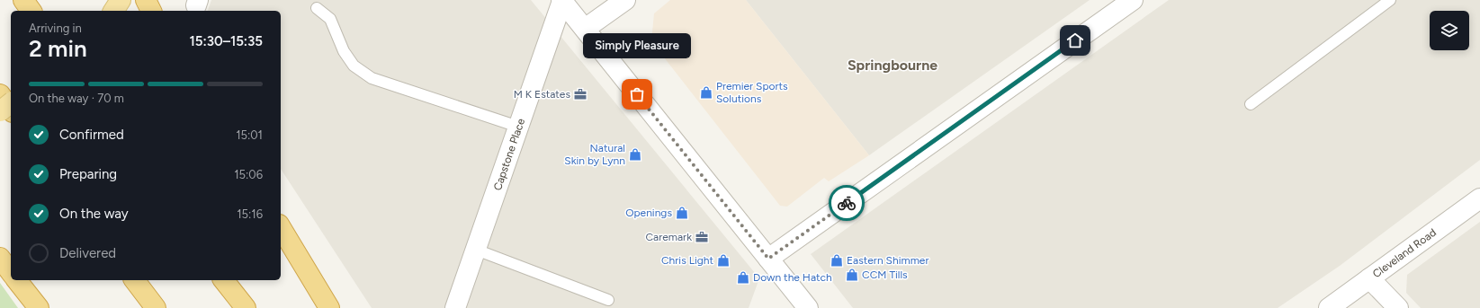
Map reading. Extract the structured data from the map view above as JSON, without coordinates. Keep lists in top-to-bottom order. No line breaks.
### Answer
{"streets":{"street":["Capstone Place","Cleveland Road"]},"districts":["Springbourne"],"places":{"shop":["Premier Sports Solutions","Natural Skin by Lynn","Openings","Chris Light","Eastern Shimmer","CCM Tills","Down the Hatch"],"office":["M K Estates","Caremark"],"other":["Simply Pleasure"]},"page":{"heading":["2 min","Arriving in","15:30–15:35"],"bubble":"Simply Pleasure","bar":"On the way · 70 m","list":[["Confirmed","15:01"],["Preparing","15:06"],["On the way","15:16"],"Delivered"]}}
